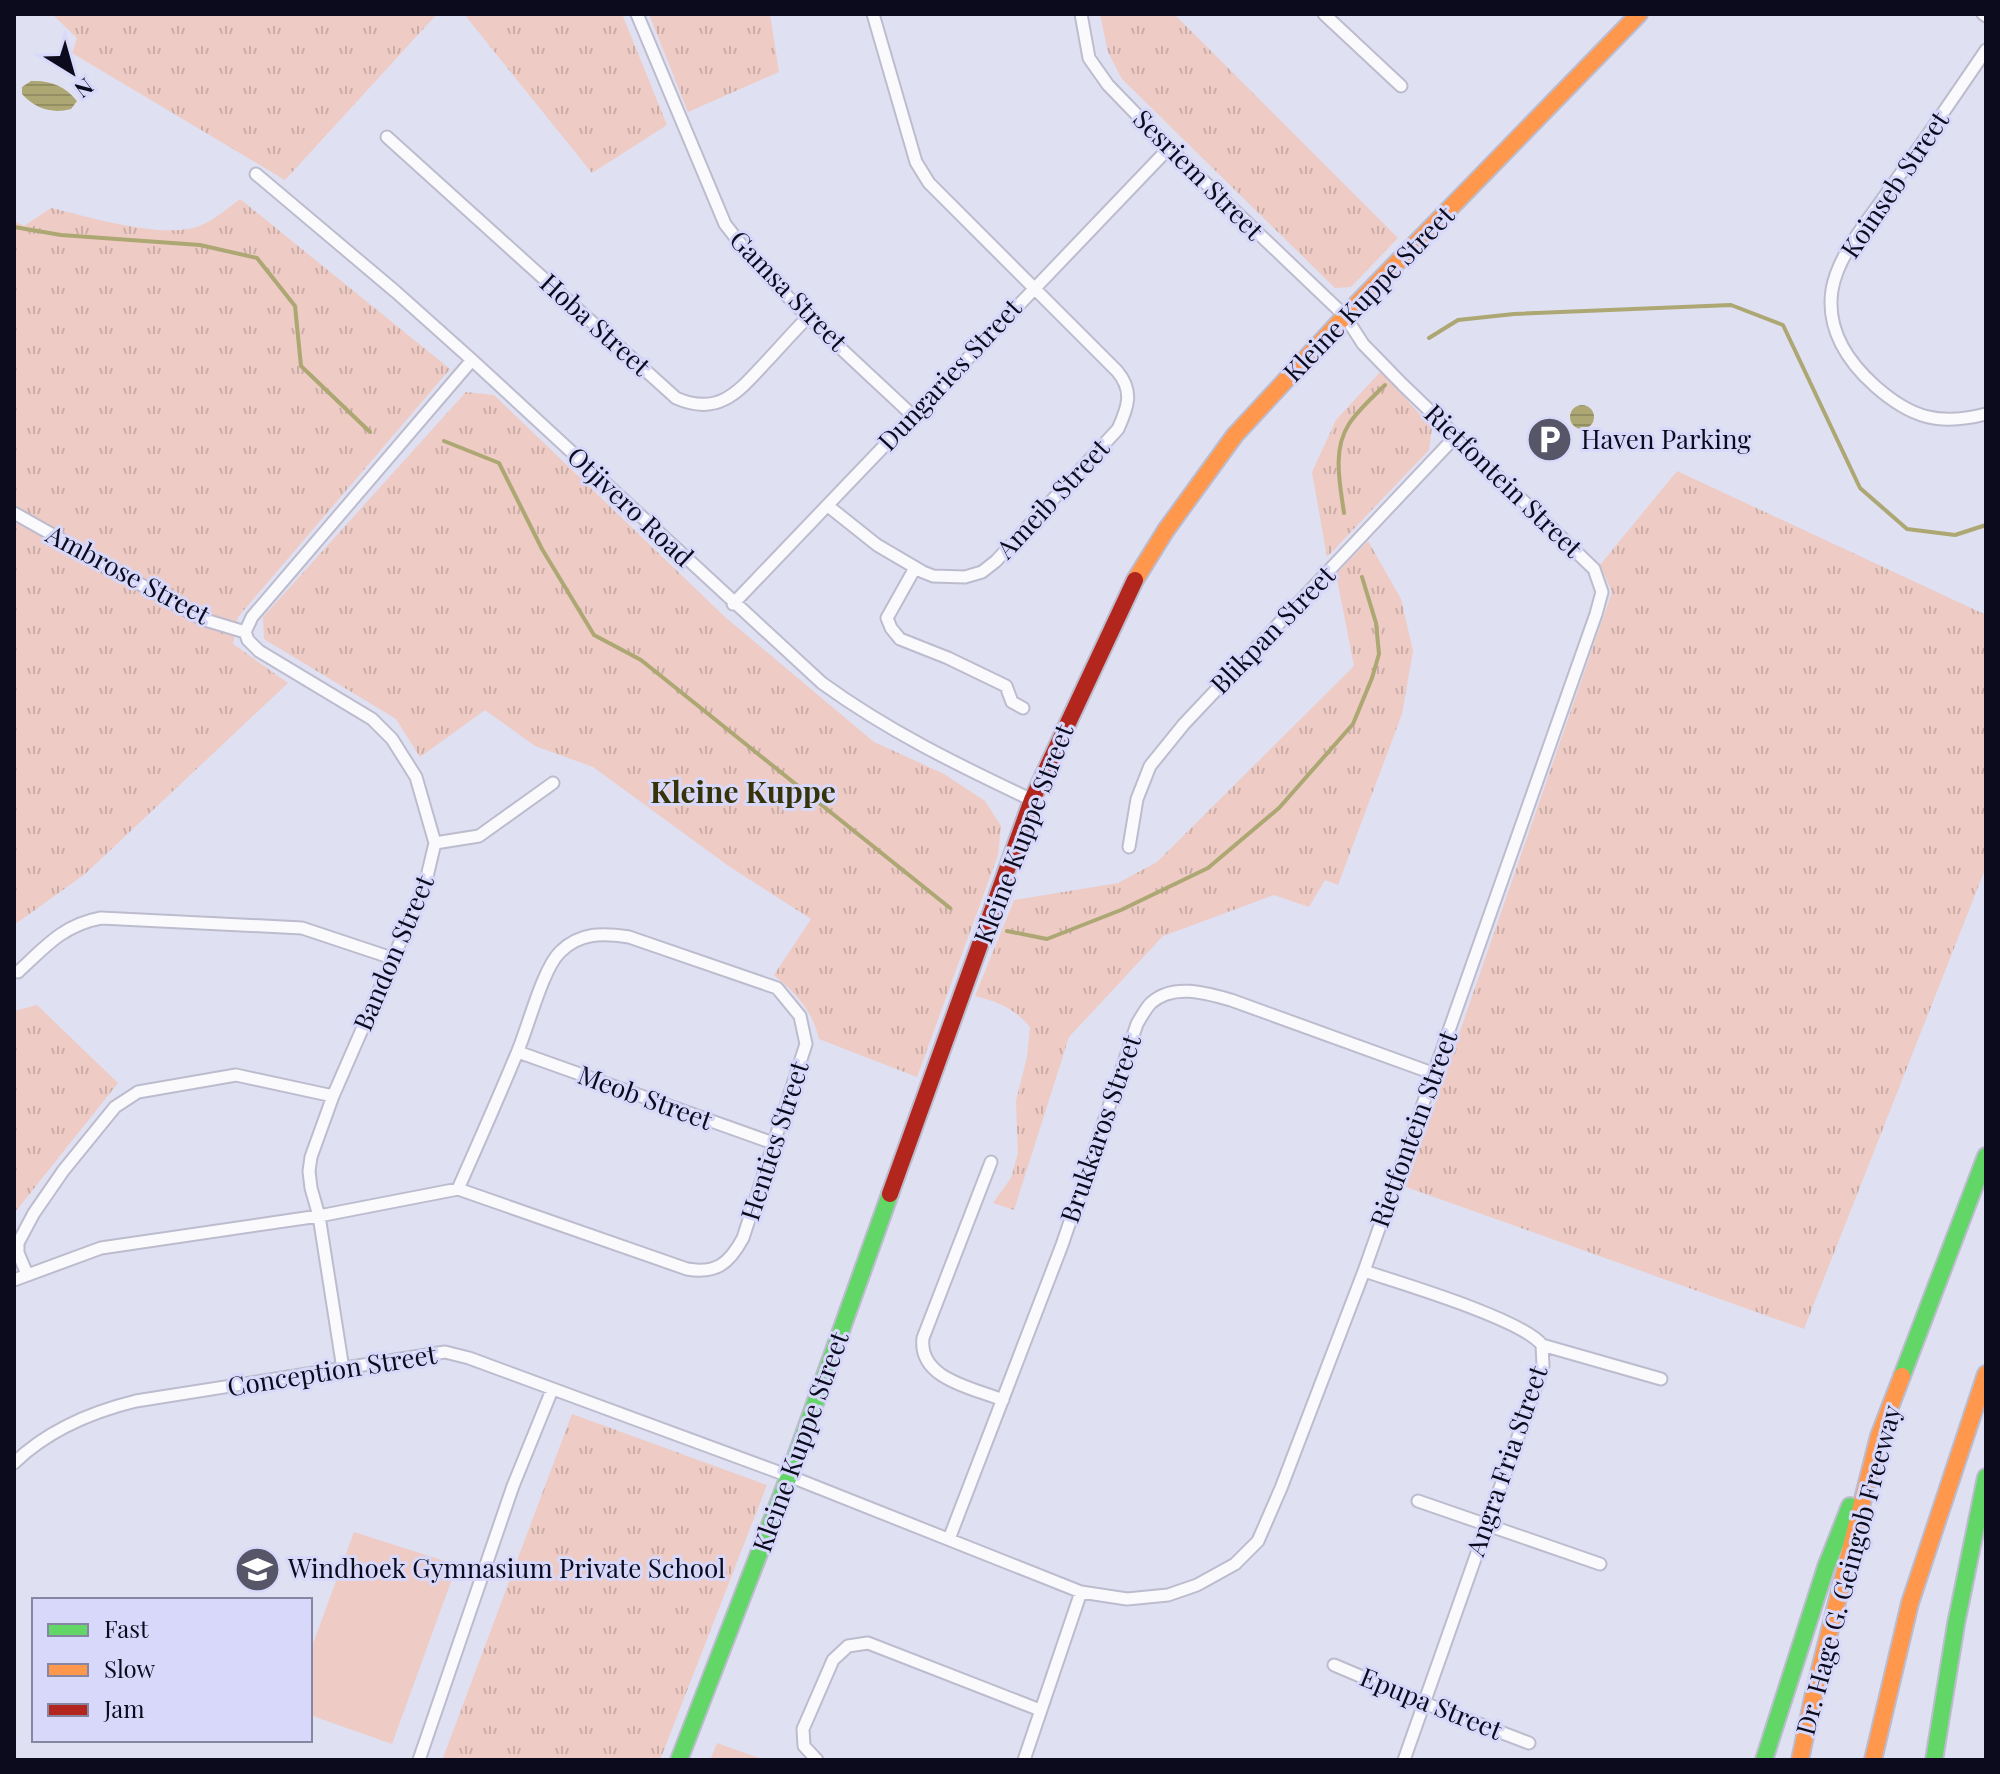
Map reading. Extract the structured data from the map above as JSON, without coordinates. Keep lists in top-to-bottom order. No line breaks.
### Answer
{"streets":{"main road":["Kleine Kuppe Street","Dr. Hage G. Geingob Freeway"],"street":["Sesriem Street","Koinseb Street","Gamsa Street","Hoba Street","Dungaries Street","Rietfontein Street","Ameib Street","Otjivero Road","Ambrose Street","Blikpan Street","Bandon Street","Meob Street","Brukkaros Street","Henties Street","Conception Street","Angra Fria Street","Epupa Street"]},"crossings":[["Sesriem Street","Kleine Kuppe Street"],["Sesriem Street","Dungaries Street"],["Sesriem Street","Rietfontein Street"],["Gamsa Street","Hoba Street"],["Gamsa Street","Dungaries Street"],["Kleine Kuppe Street","Rietfontein Street"],["Kleine Kuppe Street","Otjivero Road"],["Kleine Kuppe Street","Conception Street"],["Dungaries Street","Ameib Street"],["Dungaries Street","Otjivero Road"],["Rietfontein Street","Blikpan Street"],["Rietfontein Street","Brukkaros Street"],["Rietfontein Street","Conception Street"],["Rietfontein Street","Angra Fria Street"],["Ambrose Street","Bandon Street"],["Bandon Street","Conception Street"],["Meob Street","Henties Street"],["Angra Fria Street","Epupa Street"]],"districts":["Kleine Kuppe"],"places":{"parking":["Haven Parking"],"school or university":["Windhoek Gymnasium Private School"]},"legend":["Fast","Slow","Jam"],"north":"bottom right"}
